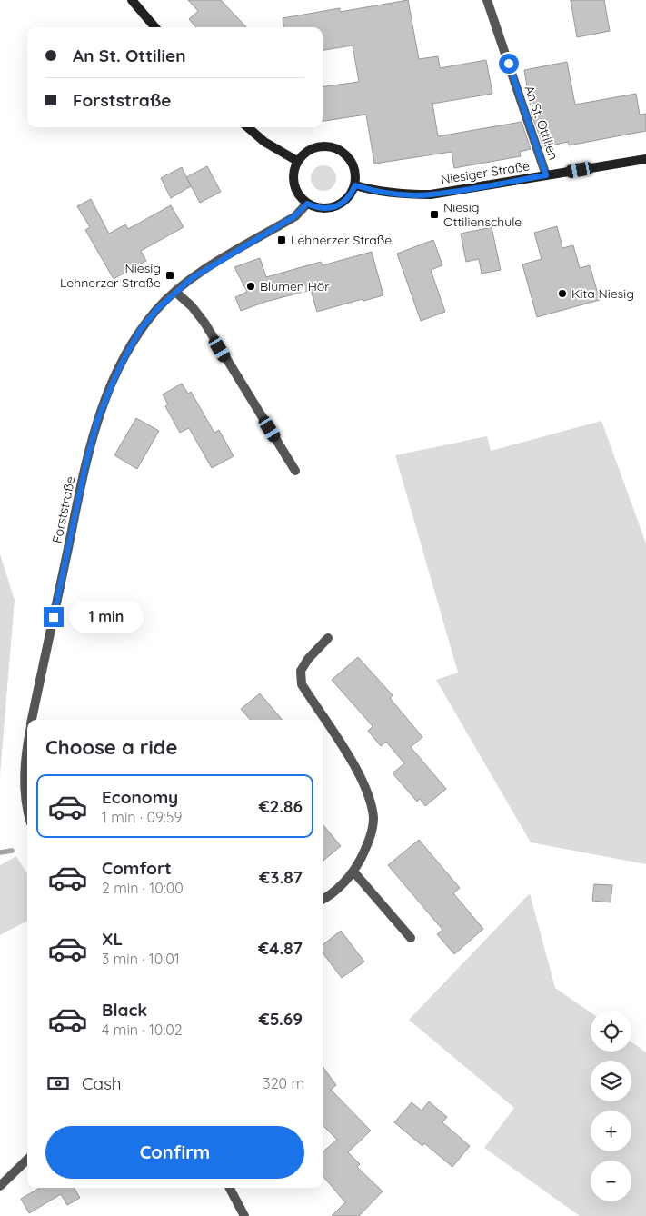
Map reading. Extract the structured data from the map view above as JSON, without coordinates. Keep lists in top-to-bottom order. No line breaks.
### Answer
{"streets":{"main road":["Niesiger Straße"],"street":["An St. Ottilien","Forststraße"]},"crossings":[["An St. Ottilien","Niesiger Straße"],["Niesiger Straße","Forststraße"]],"places":{"transit":["Niesig Ottilienschule","Lehnerzer Straße","Niesig Lehnerzer Straße"],"other":["Blumen Hör","Kita Niesig"]},"page":{"banner":["An St. Ottilien","Forststraße"],"bubble":"1 min","heading":"Choose a ride","list":[{"name":"Economy","note":"1 min · 09:59","value":"€2.86"},{"name":"Comfort","note":"2 min · 10:00","value":"€3.87"},{"name":"XL","note":"3 min · 10:01","value":"€4.87"},{"name":"Black","note":"4 min · 10:02","value":"€5.69"}],"map_buttons":["+","−"],"pay":["Cash","320 m"],"buttons":"Confirm"}}
